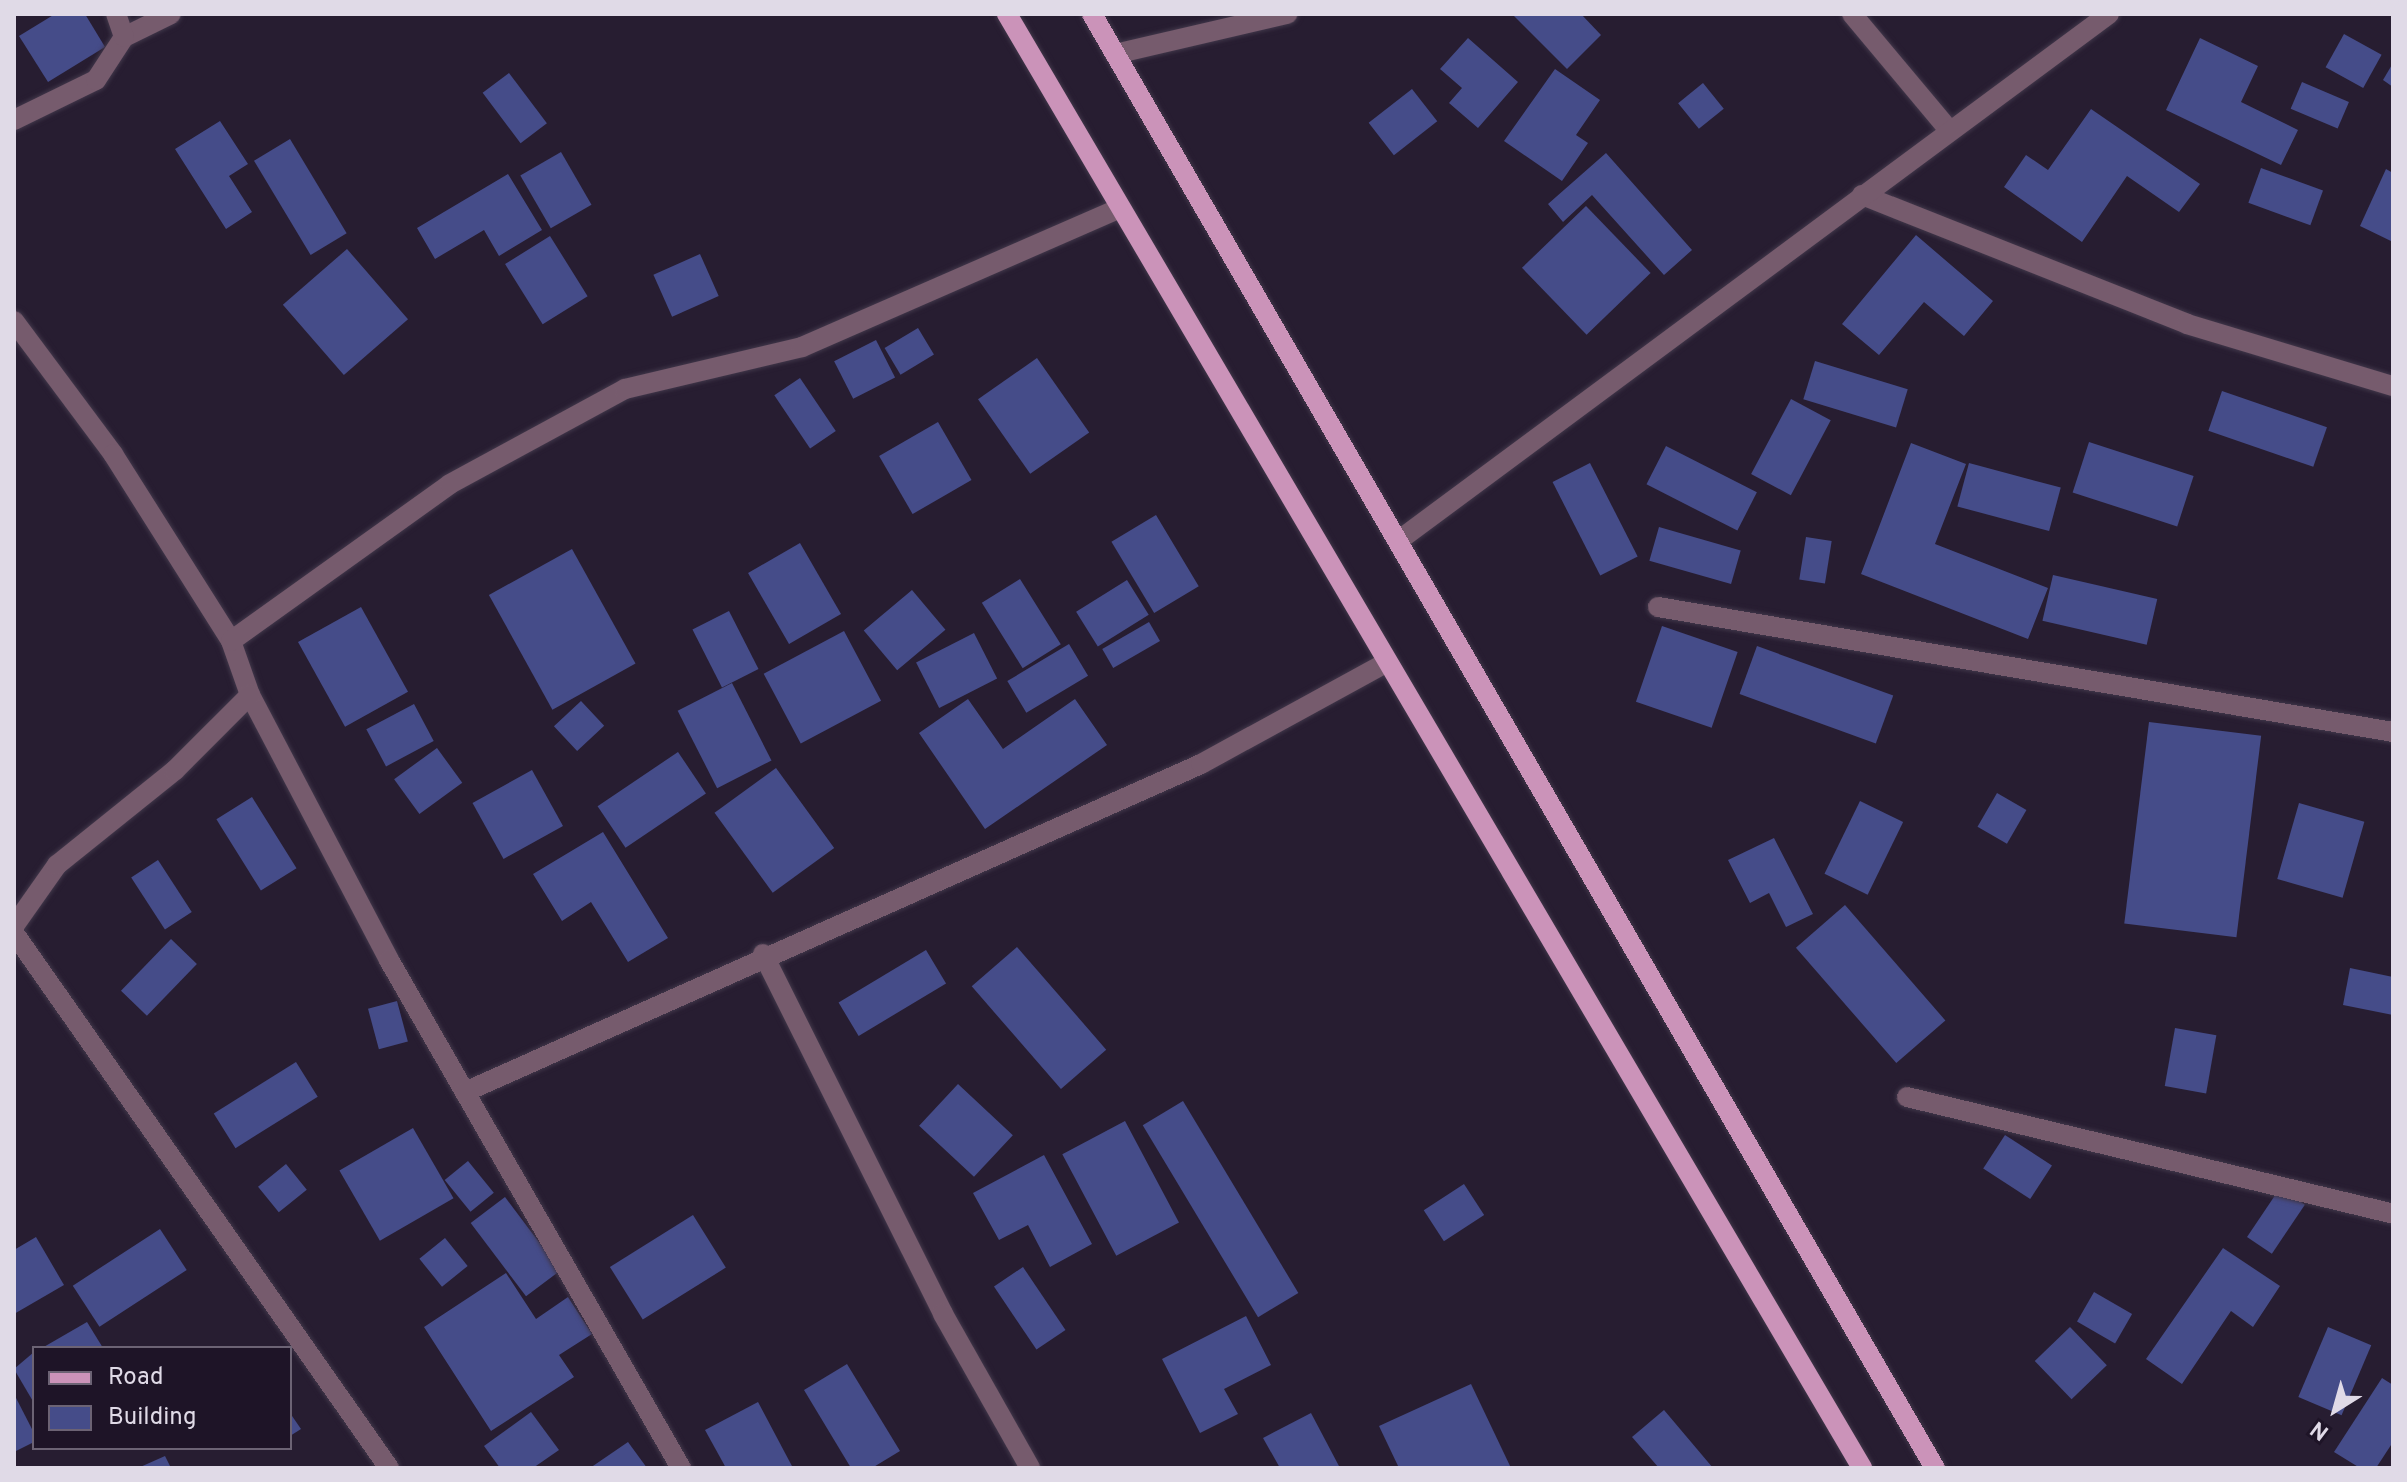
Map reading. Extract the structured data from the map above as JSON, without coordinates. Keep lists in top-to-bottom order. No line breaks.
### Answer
{"legend":["Road","Building"],"north":"bottom left"}
